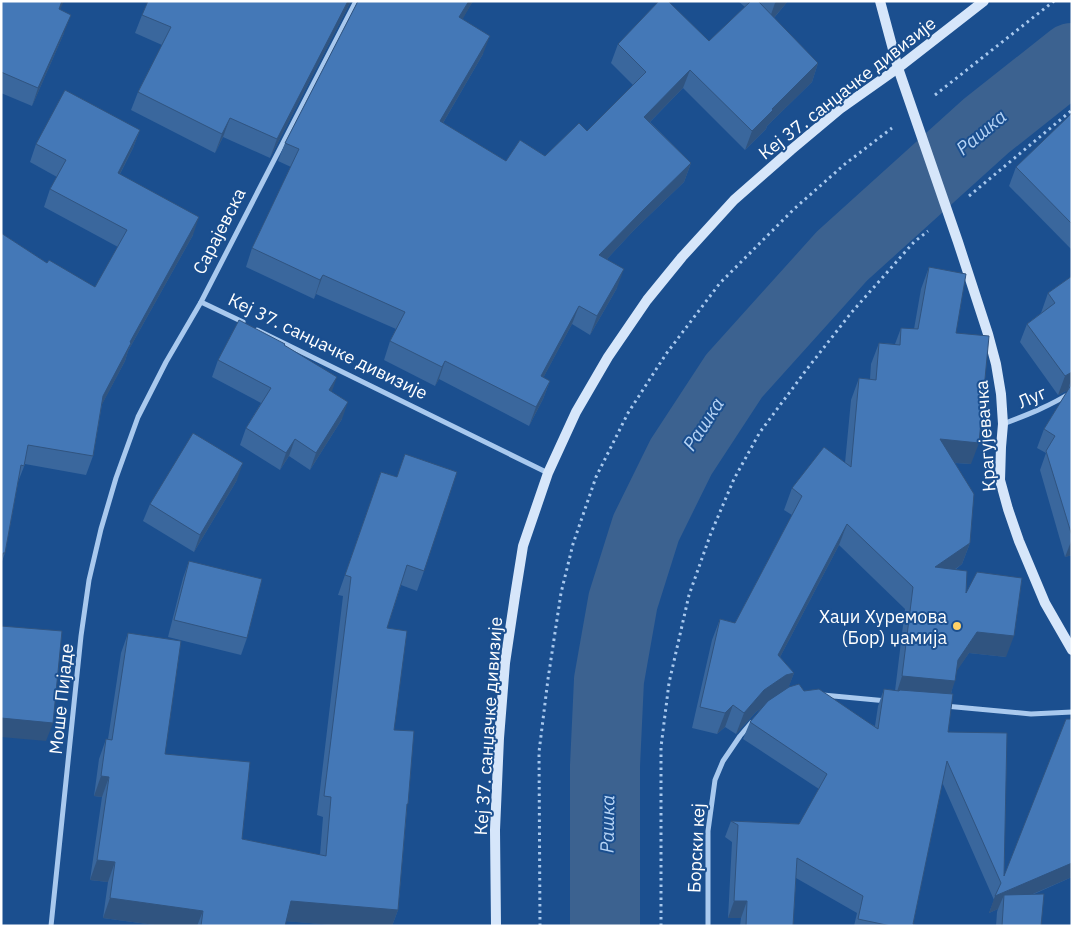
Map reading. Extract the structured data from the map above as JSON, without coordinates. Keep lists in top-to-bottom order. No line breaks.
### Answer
{"streets":{"street":["Кеј 37. санџачке дивизије","Сарајевска","Луг","Крагујевачка","Моше Пијаде","Борски кеј"]},"crossings":[["Кеј 37. санџачке дивизије","Сарајевска"],["Кеј 37. санџачке дивизије","Крагујевачка"],["Сарајевска","Моше Пијаде"],["Луг","Крагујевачка"]],"water":["Рашка"],"places":["Хаџи Хуремова (Бор) џамија"]}
